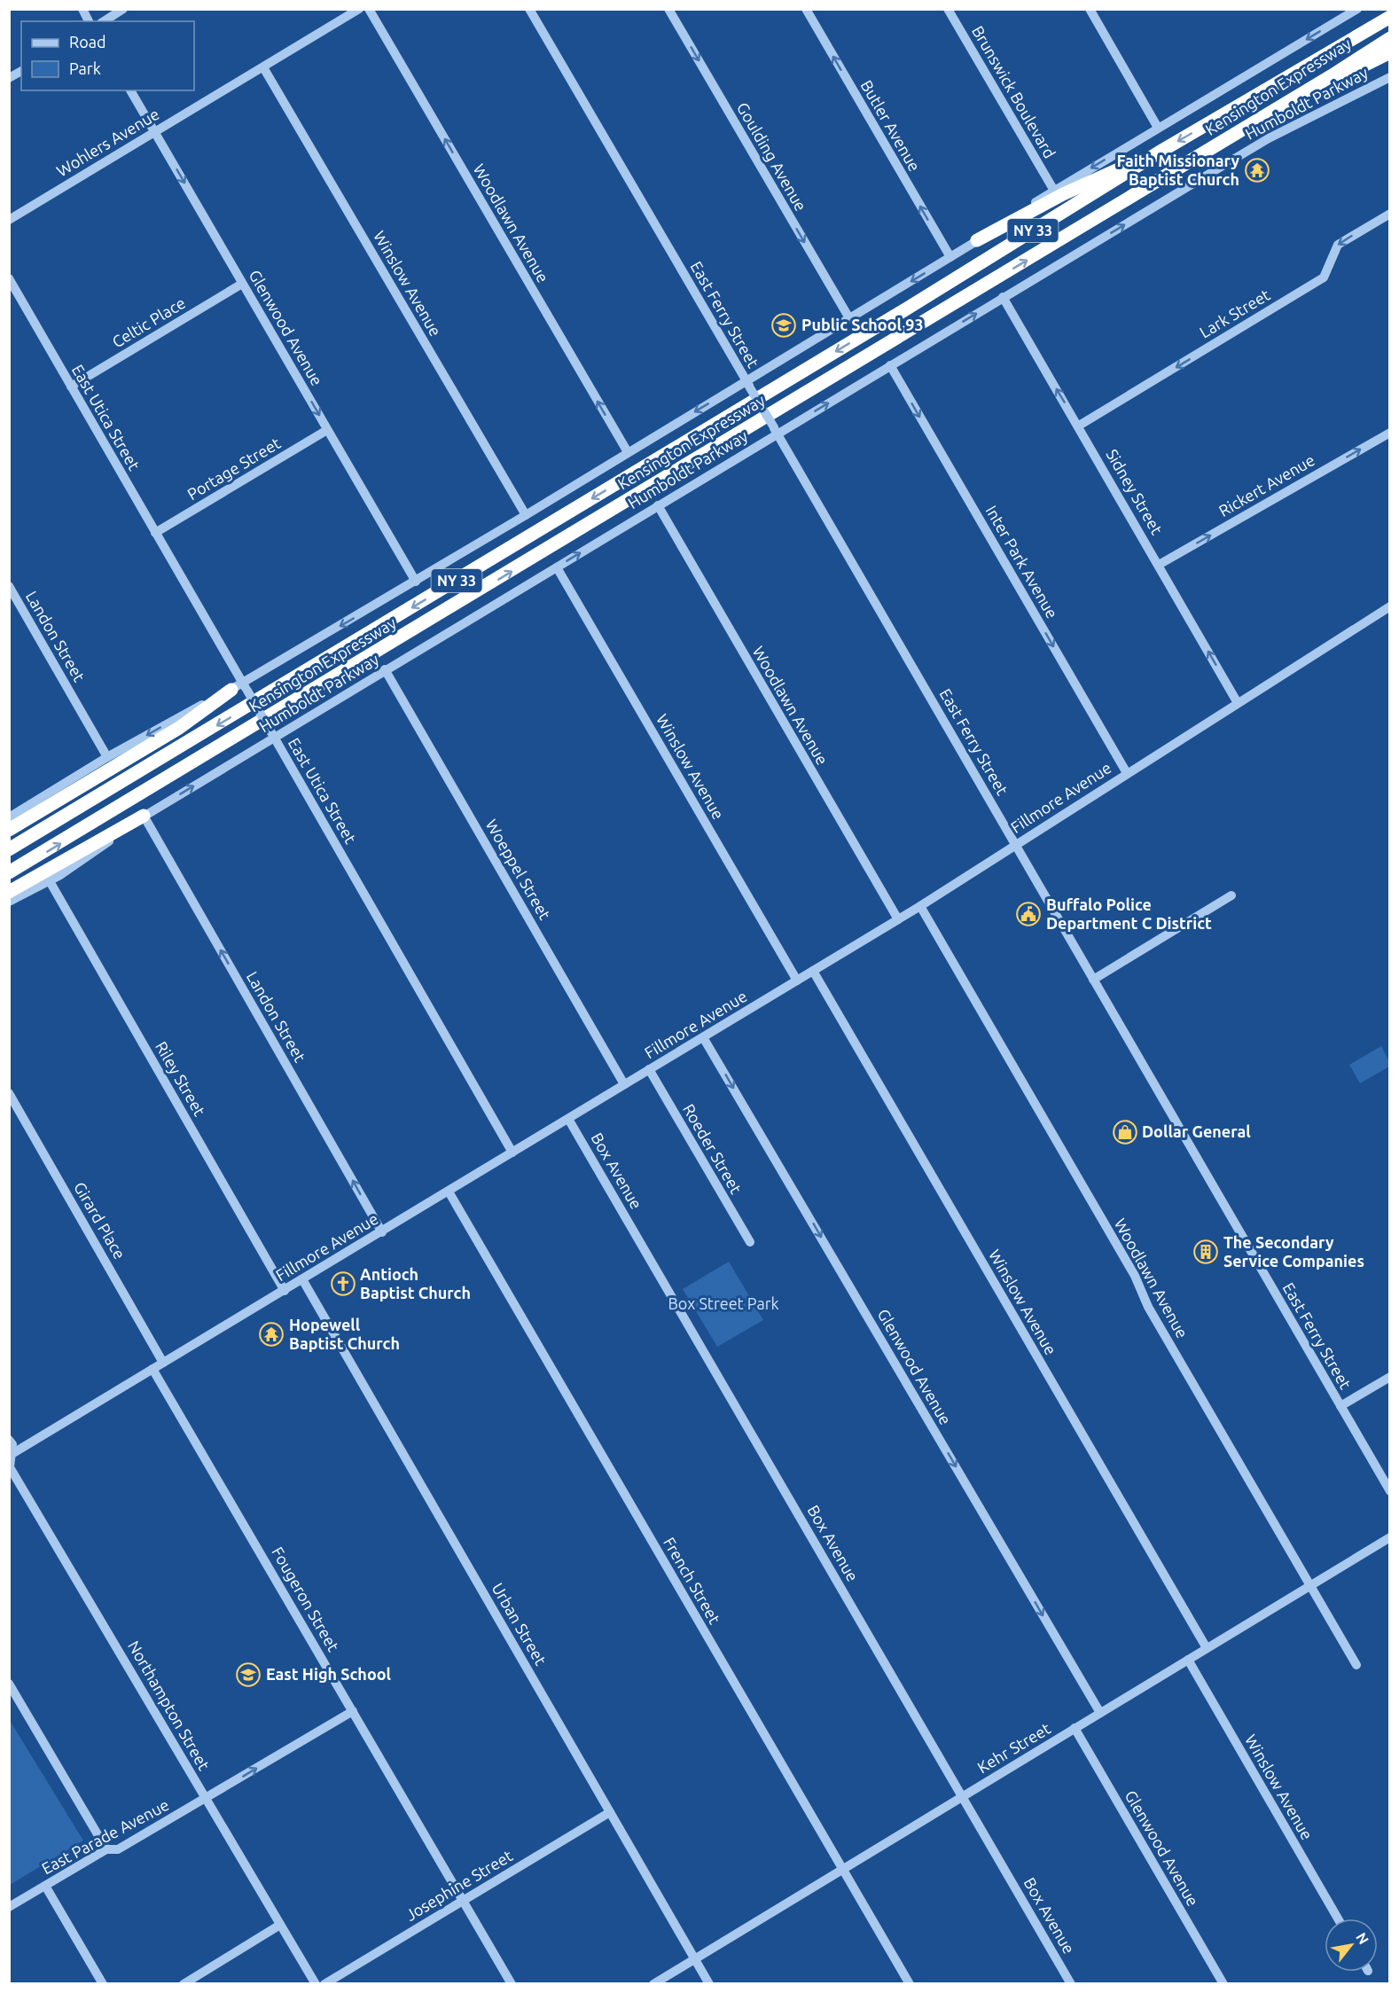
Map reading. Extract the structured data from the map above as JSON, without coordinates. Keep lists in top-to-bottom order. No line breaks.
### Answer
{"streets":{"highway":["Kensington Expressway","NY 33"],"street":["Brunswick Boulevard","Humboldt Parkway","Butler Avenue","Wohlers Avenue","Goulding Avenue","Woodlawn Avenue","Winslow Avenue","Lark Street","East Ferry Street","Celtic Place","Glenwood Avenue","East Utica Street","Portage Street","Rickert Avenue","Sidney Street","Inter Park Avenue","Landon Street","Fillmore Avenue","Woeppel Street","Riley Street","Roeder Street","Box Avenue","Girard Place","French Street","Fougeron Street","Urban Street","Northampton Street","Kehr Street","East Parade Avenue","Josephine Street"]},"crossings":[["Humboldt Parkway","Woodlawn Avenue"],["Humboldt Parkway","Winslow Avenue"],["Humboldt Parkway","East Ferry Street"],["Humboldt Parkway","East Utica Street"],["Humboldt Parkway","Sidney Street"],["Humboldt Parkway","Inter Park Avenue"],["Humboldt Parkway","Landon Street"],["Humboldt Parkway","Woeppel Street"],["Humboldt Parkway","Riley Street"],["Wohlers Avenue","Winslow Avenue"],["Wohlers Avenue","Glenwood Avenue"],["Woodlawn Avenue","Fillmore Avenue"],["Woodlawn Avenue","Kehr Street"],["Winslow Avenue","Fillmore Avenue"],["Winslow Avenue","Kehr Street"],["Lark Street","Sidney Street"],["East Ferry Street","Fillmore Avenue"],["Celtic Place","Glenwood Avenue"],["Celtic Place","East Utica Street"],["Glenwood Avenue","Portage Street"],["Glenwood Avenue","Fillmore Avenue"],["Glenwood Avenue","Kehr Street"],["East Utica Street","Portage Street"],["East Utica Street","Fillmore Avenue"],["Rickert Avenue","Sidney Street"],["Sidney Street","Fillmore Avenue"],["Inter Park Avenue","Fillmore Avenue"],["Landon Street","Fillmore Avenue"],["Fillmore Avenue","Woeppel Street"],["Fillmore Avenue","Riley Street"],["Fillmore Avenue","Roeder Street"],["Fillmore Avenue","Box Avenue"],["Fillmore Avenue","Girard Place"],["Fillmore Avenue","French Street"],["Fillmore Avenue","Fougeron Street"],["Fillmore Avenue","Urban Street"],["Fillmore Avenue","Northampton Street"],["Box Avenue","Kehr Street"],["French Street","Kehr Street"],["Fougeron Street","East Parade Avenue"],["Fougeron Street","Josephine Street"],["Urban Street","Kehr Street"],["Urban Street","Josephine Street"],["Northampton Street","East Parade Avenue"]],"one_way":["Butler Avenue","Goulding Avenue","Lark Street","Glenwood Avenue","Rickert Avenue","Sidney Street","Inter Park Avenue","Landon Street","East Parade Avenue"],"parks":["Box Street Park"],"places":{"temple":["Faith Missionary Baptist Church","Hopewell Baptist Church"],"school or university":["Public School 93","East High School"],"public building":["Buffalo Police Department C District"],"shop":["Dollar General"],"building":["The Secondary Service Companies"],"church":["Antioch Baptist Church"]},"legend":["Road","Park"],"north":"top right"}
